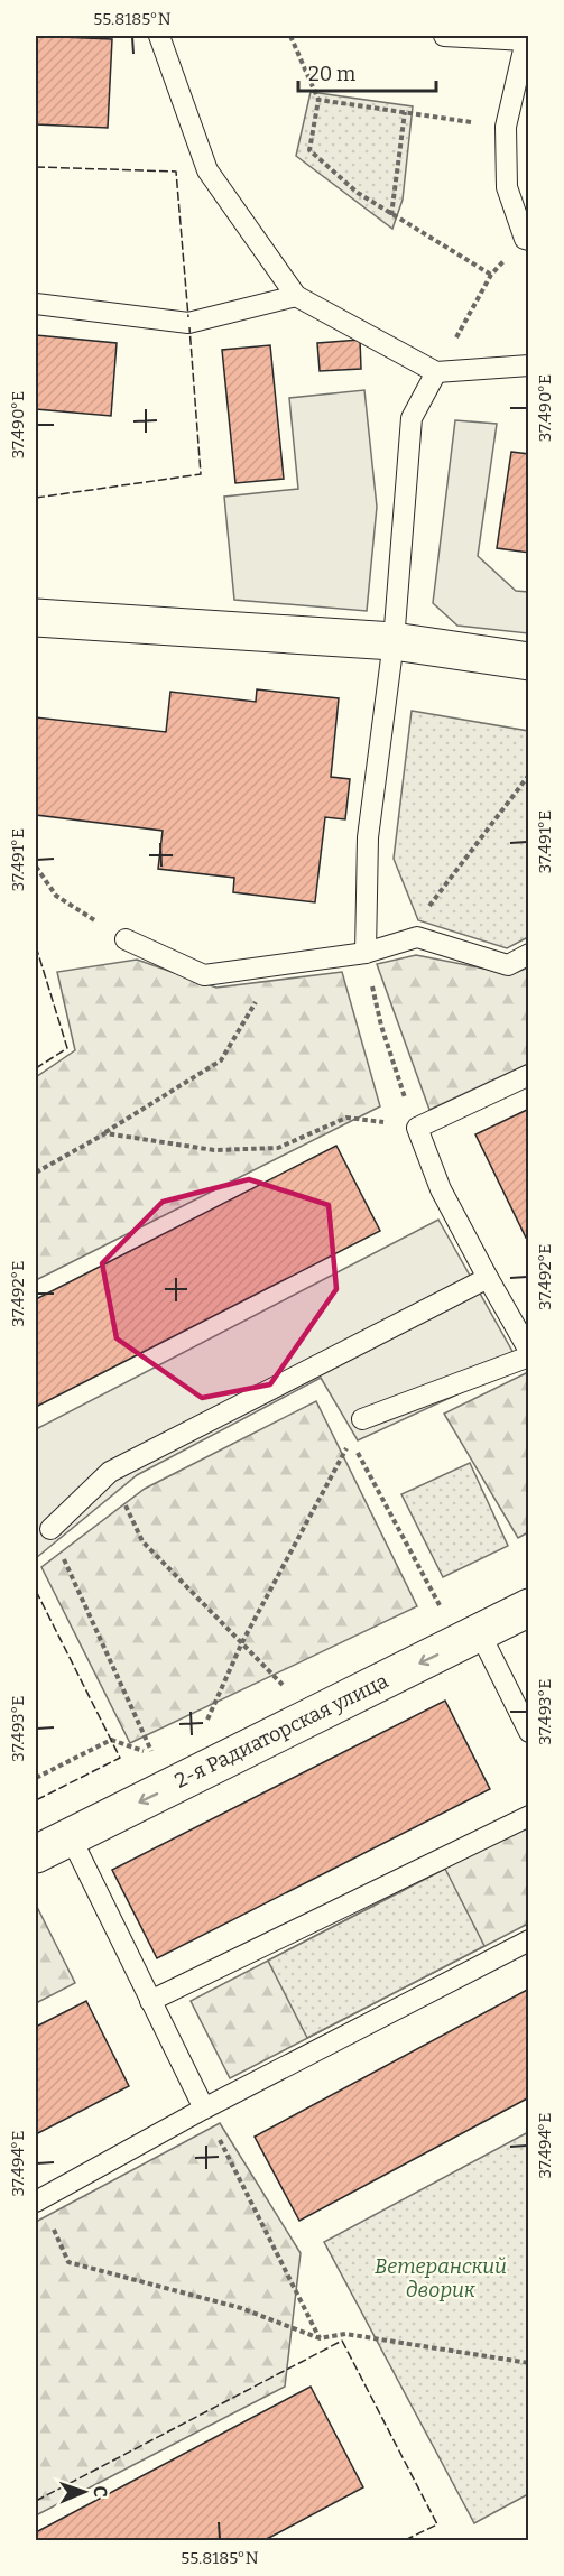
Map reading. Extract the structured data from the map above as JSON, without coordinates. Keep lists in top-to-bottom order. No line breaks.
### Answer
{"streets":{"street":["2-я Радиаторская улица"]},"one_way":["2-я Радиаторская улица"],"parks":["Ветеранский дворик"],"scale_bar":"20 m","north":"right","coordinates":["55.8185°N","37.490°E","37.491°E","37.492°E","37.493°E","37.494°E"]}
